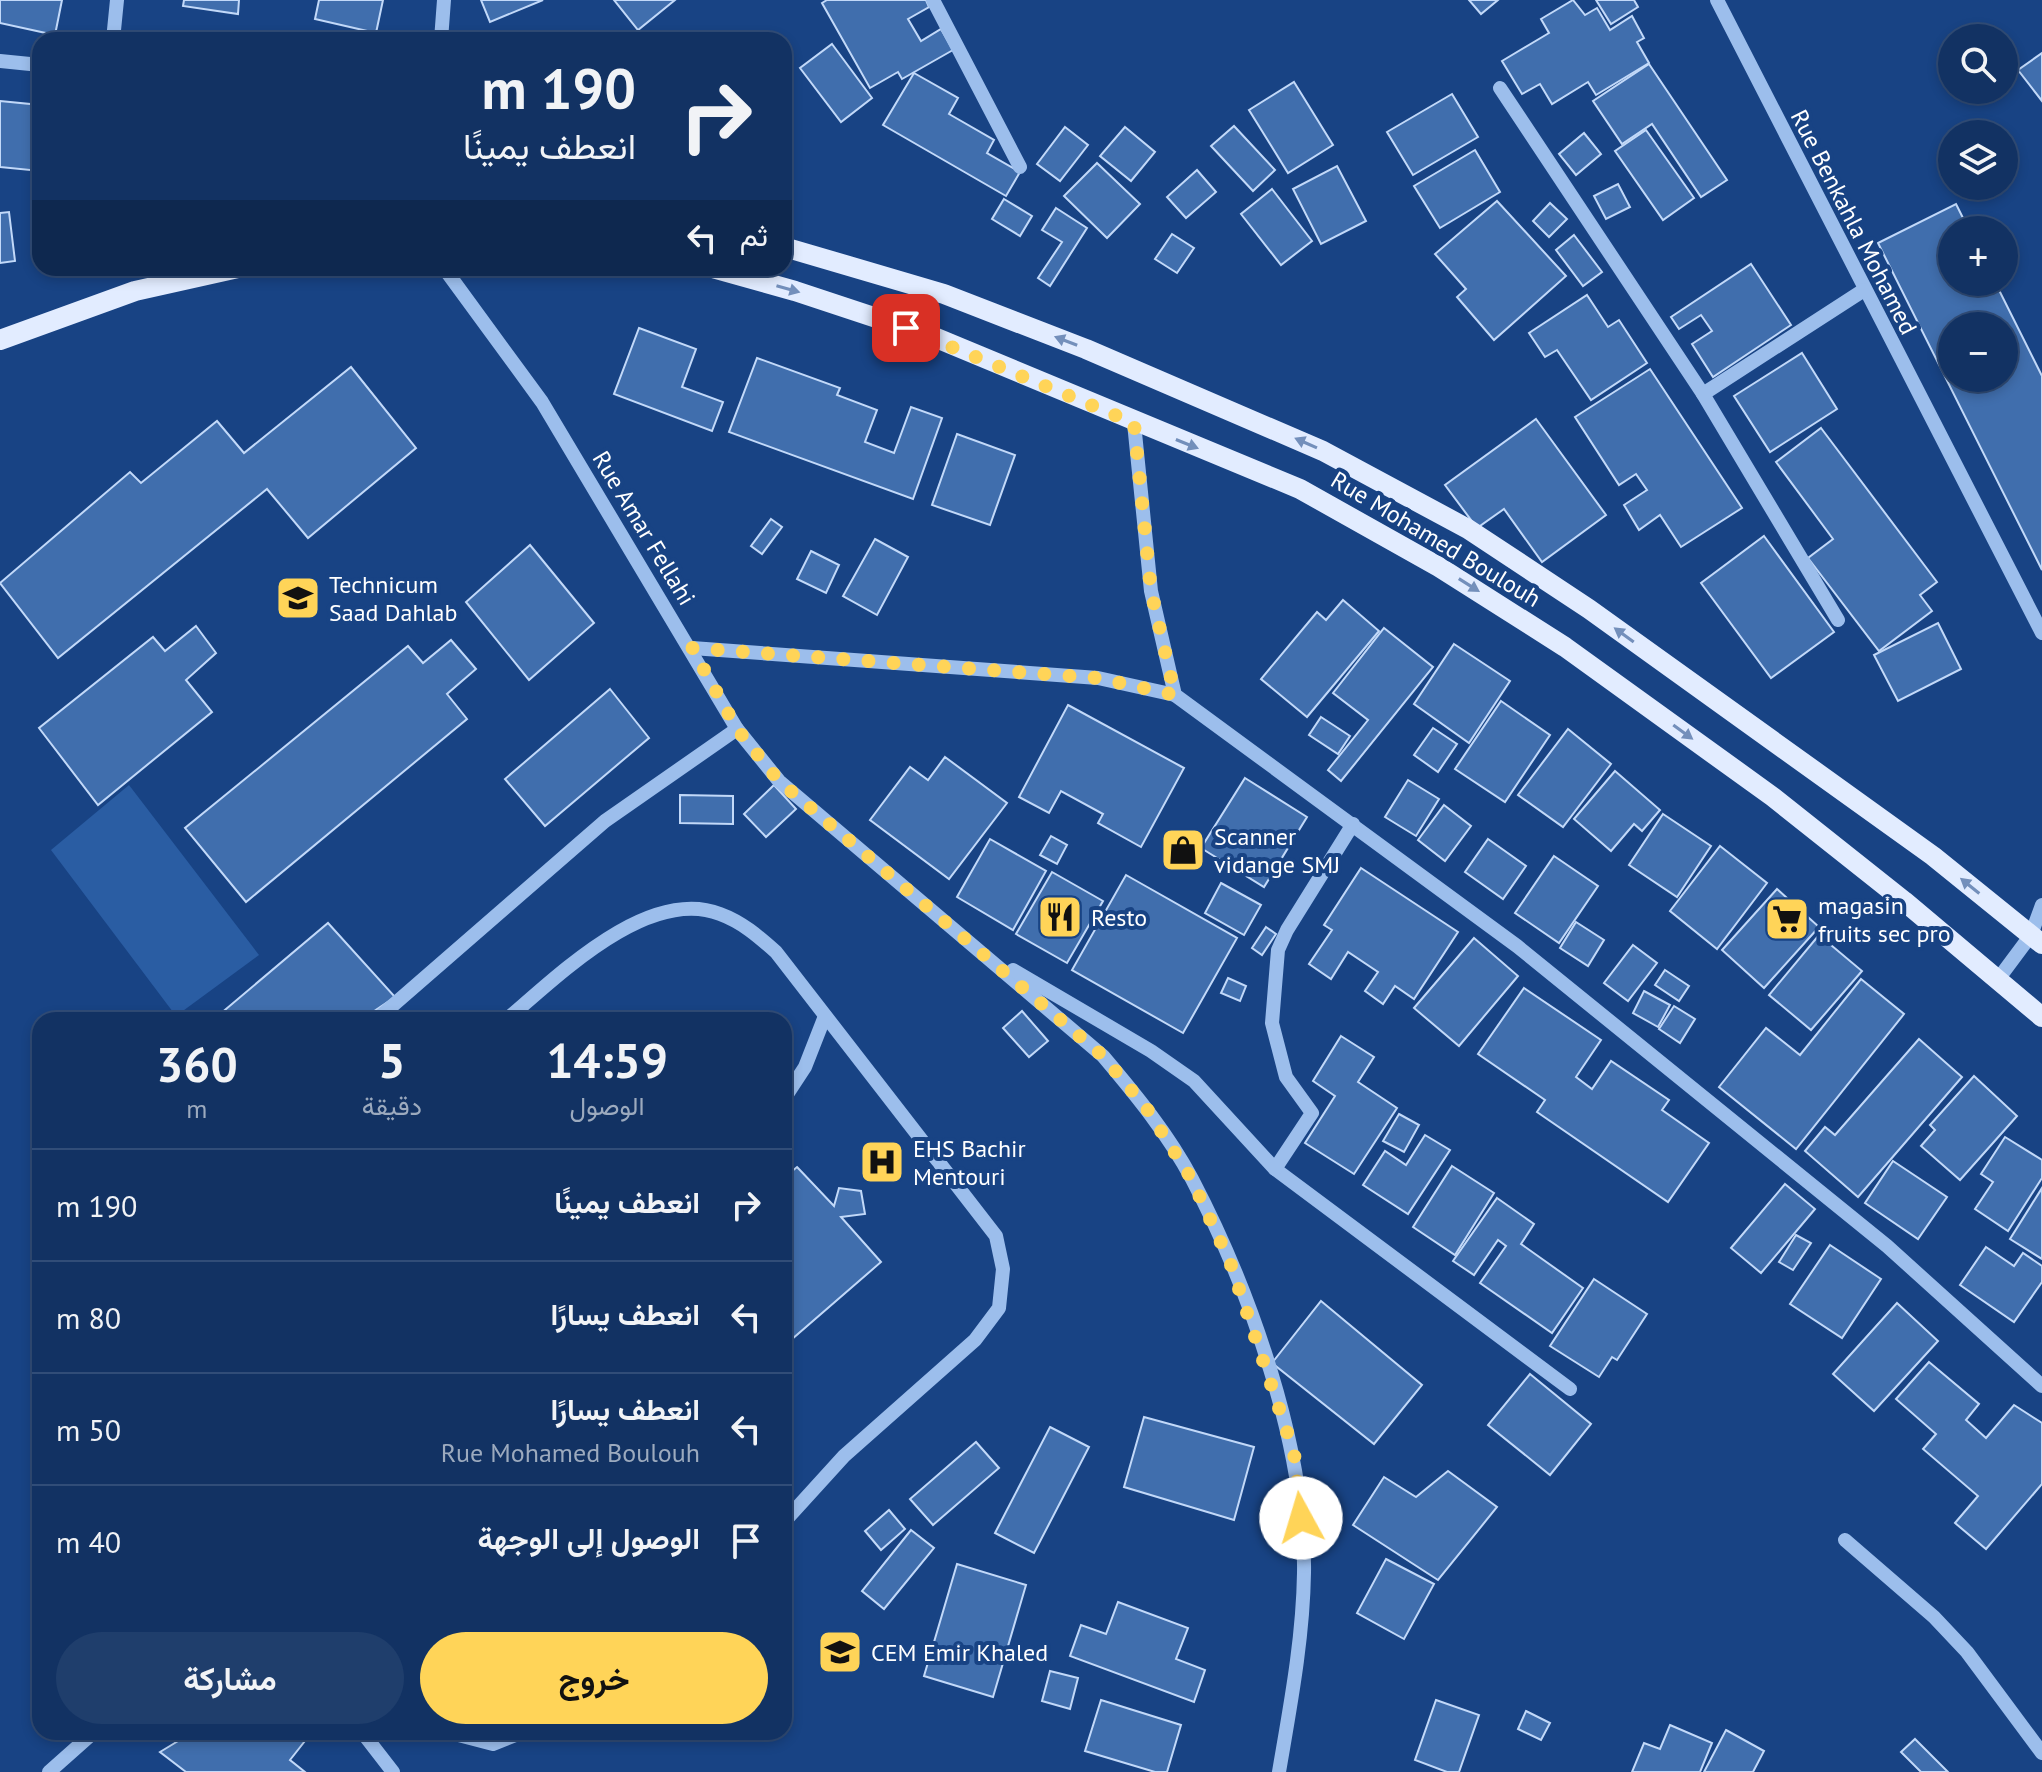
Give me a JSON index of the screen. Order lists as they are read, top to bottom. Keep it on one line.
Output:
{"streets":{"main road":["Rue Mohamed Boulouh"],"street":["Rue Benkahla Mohamed","Rue Amar Fellahi"]},"places":{"school or university":["Technicum Saad Dahlab","CEM Emir Khaled"],"shop":["Scanner vidange SMJ"],"restaurant":["Resto"],"supermarket":["magasin fruits sec pro"],"hospital":["EHS Bachir Mentouri"]},"page":{"map_buttons":["+","−"],"turn":["190 m","انعطف يمينًا"],"then":"ثم","eta":["14:59","الوصول","5","دقيقة","360","m"],"list":[{"name":"انعطف يمينًا","value":"190 m"},{"name":"انعطف يسارًا","value":"80 m"},{"name":"انعطف يسارًا","note":"Rue Mohamed Boulouh","value":"50 m"},{"name":"الوصول إلى الوجهة","value":"40 m"}],"buttons":["خروج","مشاركة"]}}
